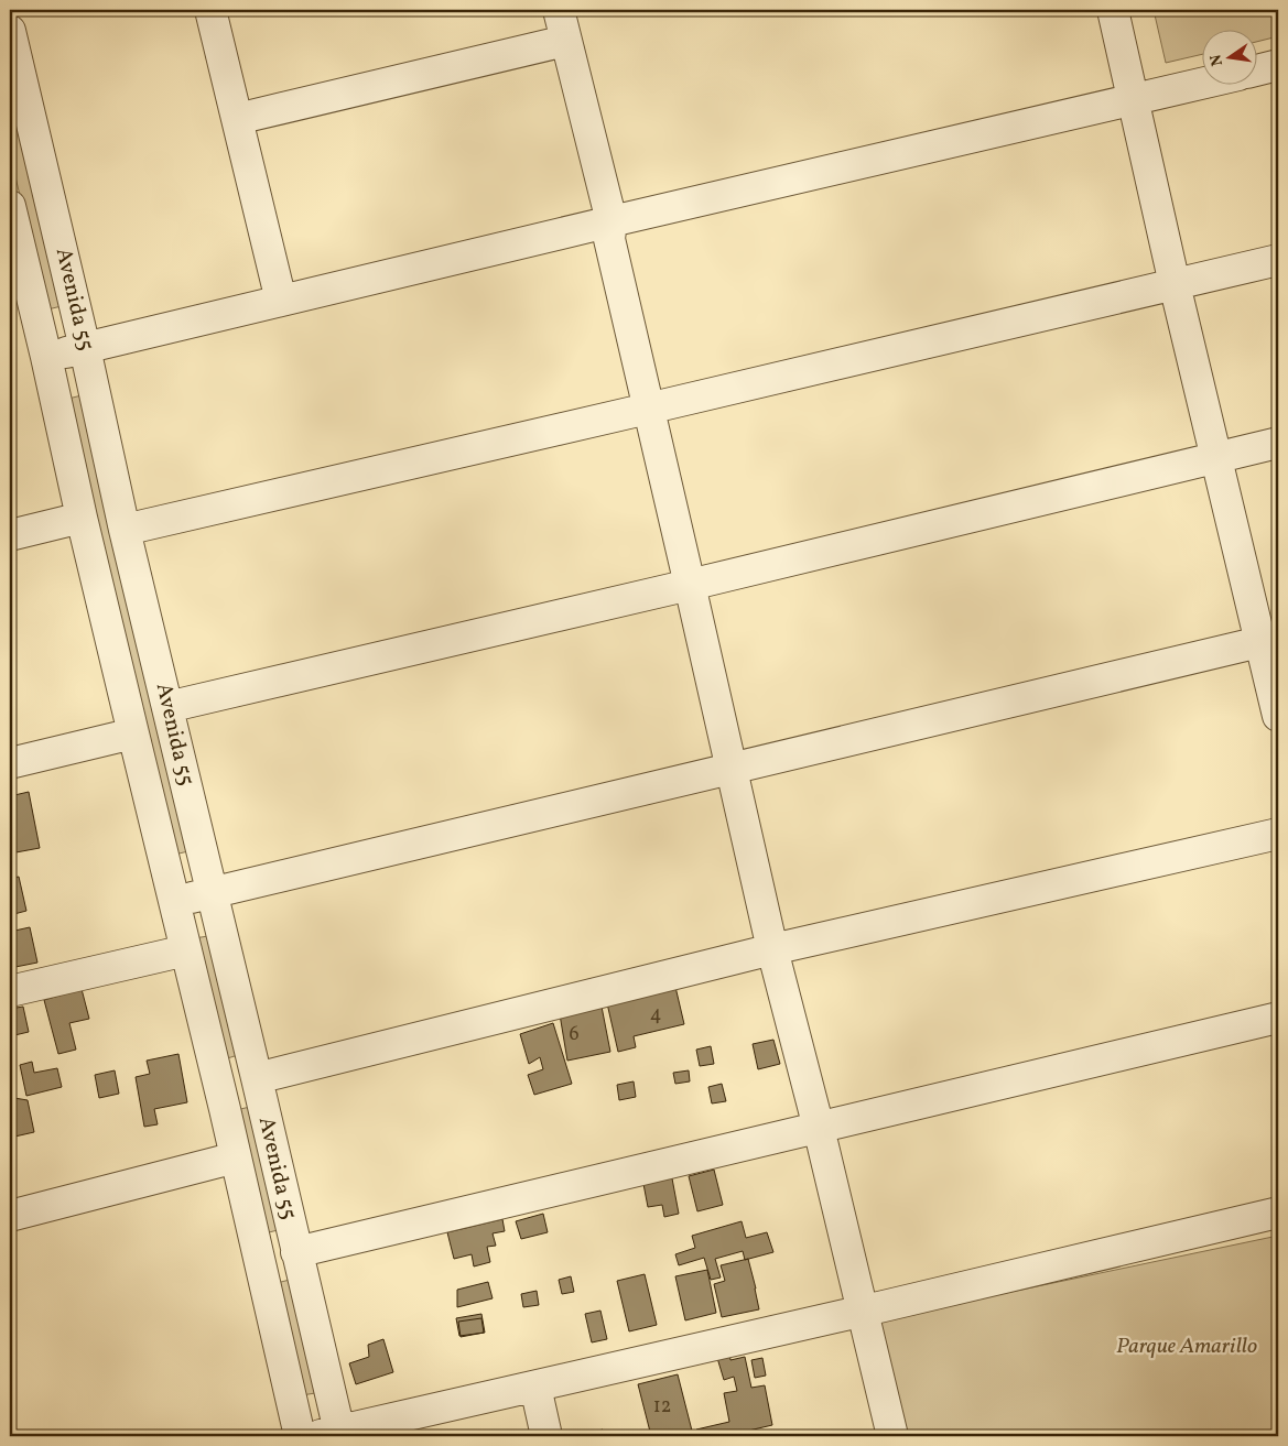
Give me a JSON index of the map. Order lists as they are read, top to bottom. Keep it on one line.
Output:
{"streets":{"street":["Avenida 55"]},"parks":["Parque Amarillo"],"house_numbers":["4","6","12"],"north":"left"}
